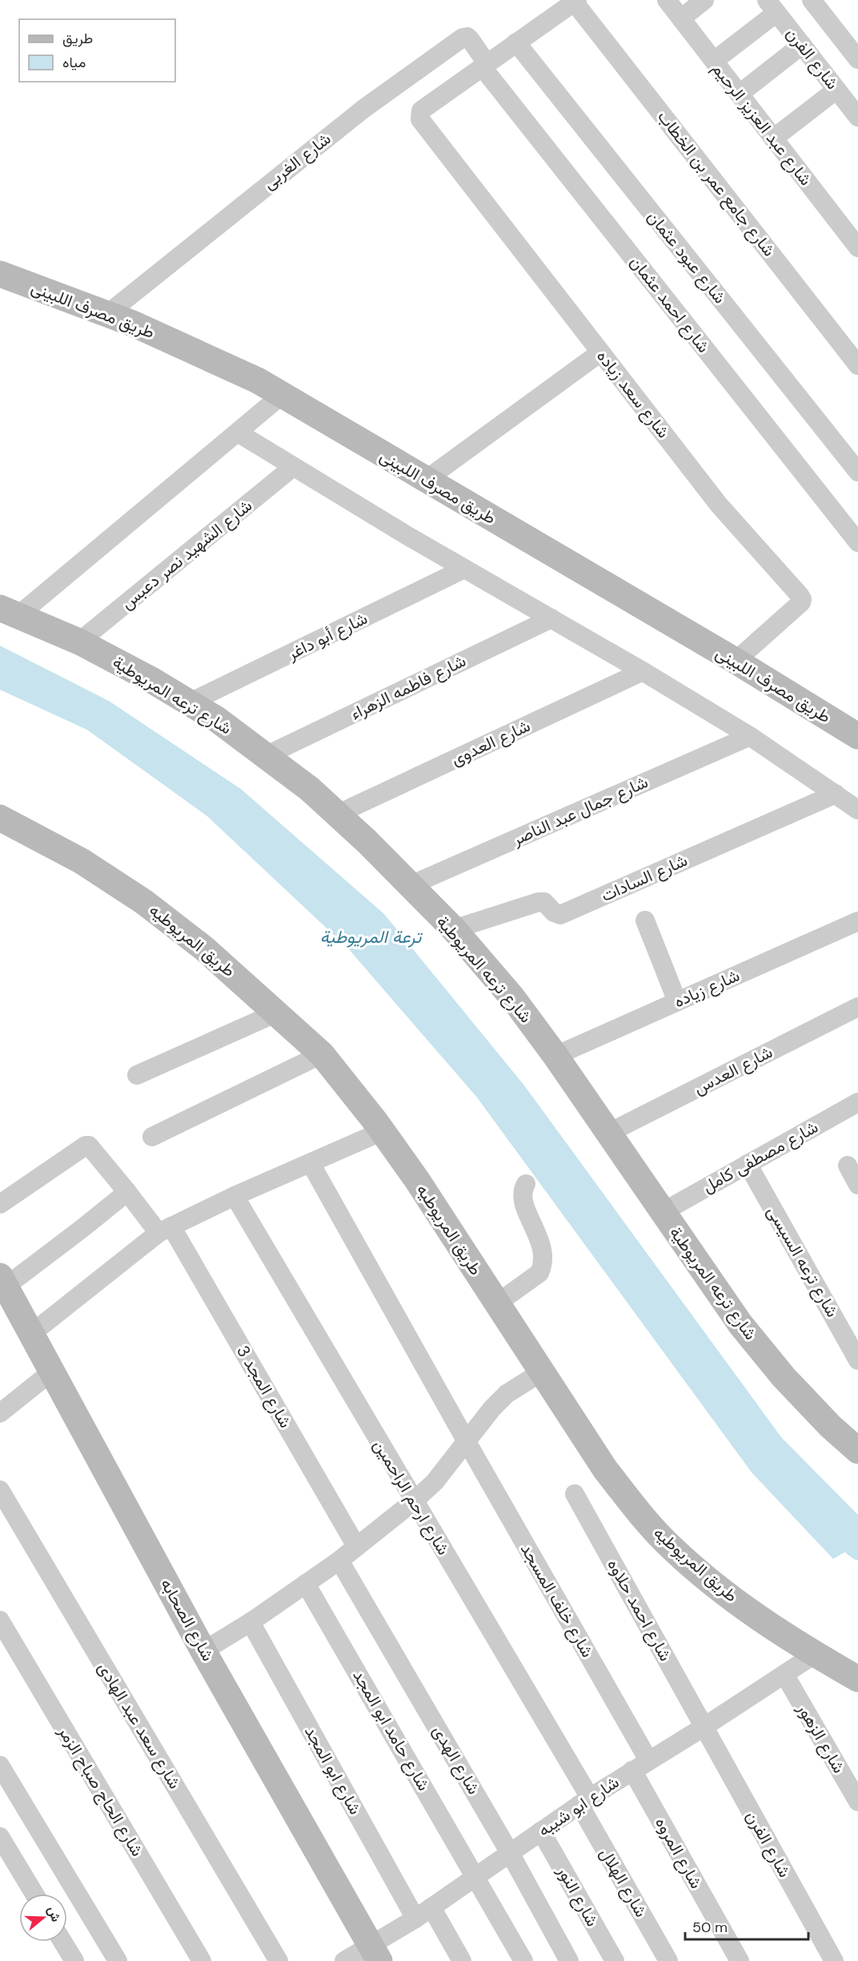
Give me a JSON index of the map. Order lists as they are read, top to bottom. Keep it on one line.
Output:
{"streets":{"street":["شارع الفرن","شارع عبد العزيز الرحيم","شارع الغربى","شارع جامع عمر بن الخطاب","شارع عبود عثمان","شارع احمد عثمان","طريق مصرف اللبينى","شارع سعد زياده","شارع الشهيد نصر دعبس","شارع أبو داغر","شارع فاطمه الزهراء","شارع ترعه المريوطية","شارع العدوى","شارع جمال عبد الناصر","شارع السادات","طريق المريوطيه","شارع زياده","شارع العدس","شارع مصطفى كامل","شارع ترعه السيسى","شارع المجد 3","شارع ارحم الراحمين","شارع خلف المسجد","شارع احمد حلاوه","شارع الصحابه","شارع سعد عبد الهادى","شارع حامد ابو المجد","شارع الزهور","شارع الهدى","شارع ابو المجد","شارع الحاج صباح الزمر","شارع ابو شيبه","شارع المروه","شارع الهلال","شارع النور"]},"crossings":[["شارع الفرن","شارع احمد حلاوه"],["شارع الفرن","شارع ابو شيبه"],["شارع الغربى","شارع احمد عثمان"],["شارع الغربى","طريق مصرف اللبينى"],["شارع الغربى","شارع سعد زياده"],["شارع احمد عثمان","شارع سعد زياده"],["طريق مصرف اللبينى","شارع سعد زياده"],["شارع الشهيد نصر دعبس","شارع ترعه المريوطية"],["شارع أبو داغر","شارع ترعه المريوطية"],["شارع فاطمه الزهراء","شارع ترعه المريوطية"],["شارع ترعه المريوطية","شارع العدوى"],["شارع ترعه المريوطية","شارع جمال عبد الناصر"],["شارع ترعه المريوطية","شارع السادات"],["شارع ترعه المريوطية","شارع زياده"],["شارع ترعه المريوطية","شارع العدس"],["شارع ترعه المريوطية","شارع مصطفى كامل"],["طريق المريوطيه","شارع ابو شيبه"],["شارع مصطفى كامل","شارع ترعه السيسى"],["شارع ارحم الراحمين","شارع ابو شيبه"],["شارع ارحم الراحمين","شارع الهلال"],["شارع خلف المسجد","شارع ابو شيبه"],["شارع خلف المسجد","شارع المروه"],["شارع احمد حلاوه","شارع ابو شيبه"],["شارع الصحابه","شارع ابو شيبه"],["شارع حامد ابو المجد","شارع ابو شيبه"],["شارع الزهور","شارع ابو شيبه"],["شارع الهدى","شارع ابو شيبه"],["شارع ابو المجد","شارع ابو شيبه"],["شارع ابو شيبه","شارع المروه"],["شارع ابو شيبه","شارع الهلال"],["شارع ابو شيبه","شارع النور"]],"water":["ترعة المريوطية"],"legend":["طريق","مياه"],"scale_bar":"50 m","north":"right"}
